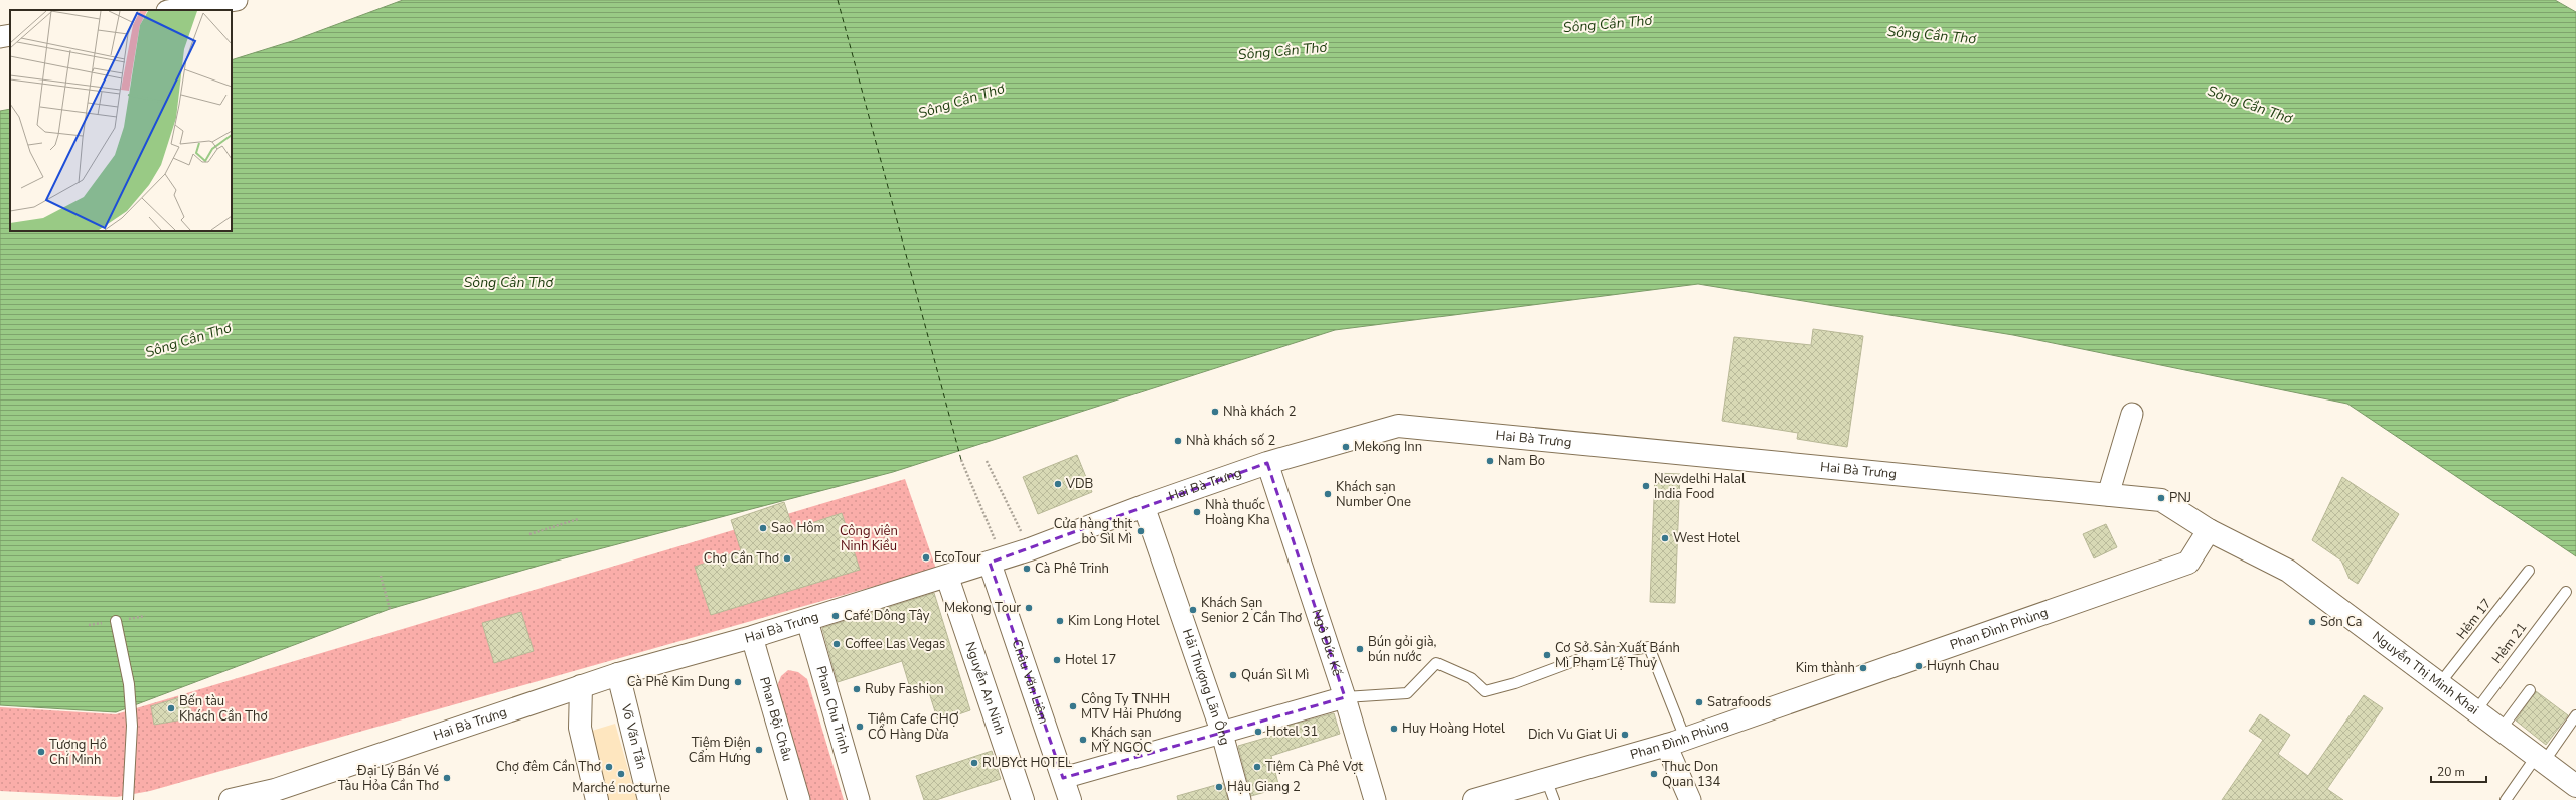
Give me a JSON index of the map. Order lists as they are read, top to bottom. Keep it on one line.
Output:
{"streets":{"street":["Hai Bà Trưng","Phan Đình Phùng","Ngô Đức Kế","Nguyễn Thị Minh Khai","Châu Văn Liêm","Hải Thượng Lãn Ông","Nguyễn An Ninh","Phan Chu Trinh","Phan Bội Châu","Võ Văn Tần"],"lane":["Hẻm 17","Hẻm 21"]},"crossings":[["Hai Bà Trưng","Phan Đình Phùng"],["Hai Bà Trưng","Ngô Đức Kế"],["Hai Bà Trưng","Nguyễn Thị Minh Khai"],["Hai Bà Trưng","Châu Văn Liêm"],["Hai Bà Trưng","Hải Thượng Lãn Ông"],["Hai Bà Trưng","Nguyễn An Ninh"],["Hai Bà Trưng","Phan Chu Trinh"],["Hai Bà Trưng","Phan Bội Châu"],["Hai Bà Trưng","Võ Văn Tần"],["Hẻm 17","Nguyễn Thị Minh Khai"],["Phan Đình Phùng","Nguyễn Thị Minh Khai"],["Hẻm 21","Nguyễn Thị Minh Khai"]],"water":["Sông Cần Thơ"],"parks":["Công viên Ninh Kiều"],"places":["Nhà khách 2","Nhà khách số 2","Mekong Inn","Nam Bo","VDB","Newdelhi Halal India Food","Khách sạn Number One","PNJ","Nhà thuốc Hoàng Kha","Sao Hôm","Cửa hàng thịt bò Sìl Mì","West Hotel","EcoTour","Chợ Cần Thơ","Cà Phê Trinh","Mekong Tour","Khách Sạn Senior 2 Cần Thơ","Café Dông Tây","Kim Long Hotel","Sơn Ca","Coffee Las Vegas","Bún gỏi già, bún nước","Cơ Sở Sản Xuất Bánh Mì Phạm Lệ Thuỷ","Hotel 17","Huynh Chau","Kim thành","Quán Sìl Mì","Cà Phê Kim Dung","Ruby Fashion","Satrafoods","Công Ty TNHH MTV Hải Phương","Bến tàu Khách Cần Thơ","Tiệm Cafe CHỢ CỔ Hàng Dừa","Huy Hoàng Hotel","Hotel 31","Dich Vu Giat Ui","Khách sạn MỸ NGỌC","Tiệm Điện Cẩm Hưng","Tượng Hồ Chí Minh","RUBYct HOTEL","Chợ đêm Cần Thơ","Tiệm Cà Phê Vợt","Marché nocturne","Thuc Don Quan 134","Đại Lý Bán Vé Tàu Hỏa Cần Thơ","Hậu Giang 2"],"scale_bar":"20 m"}
